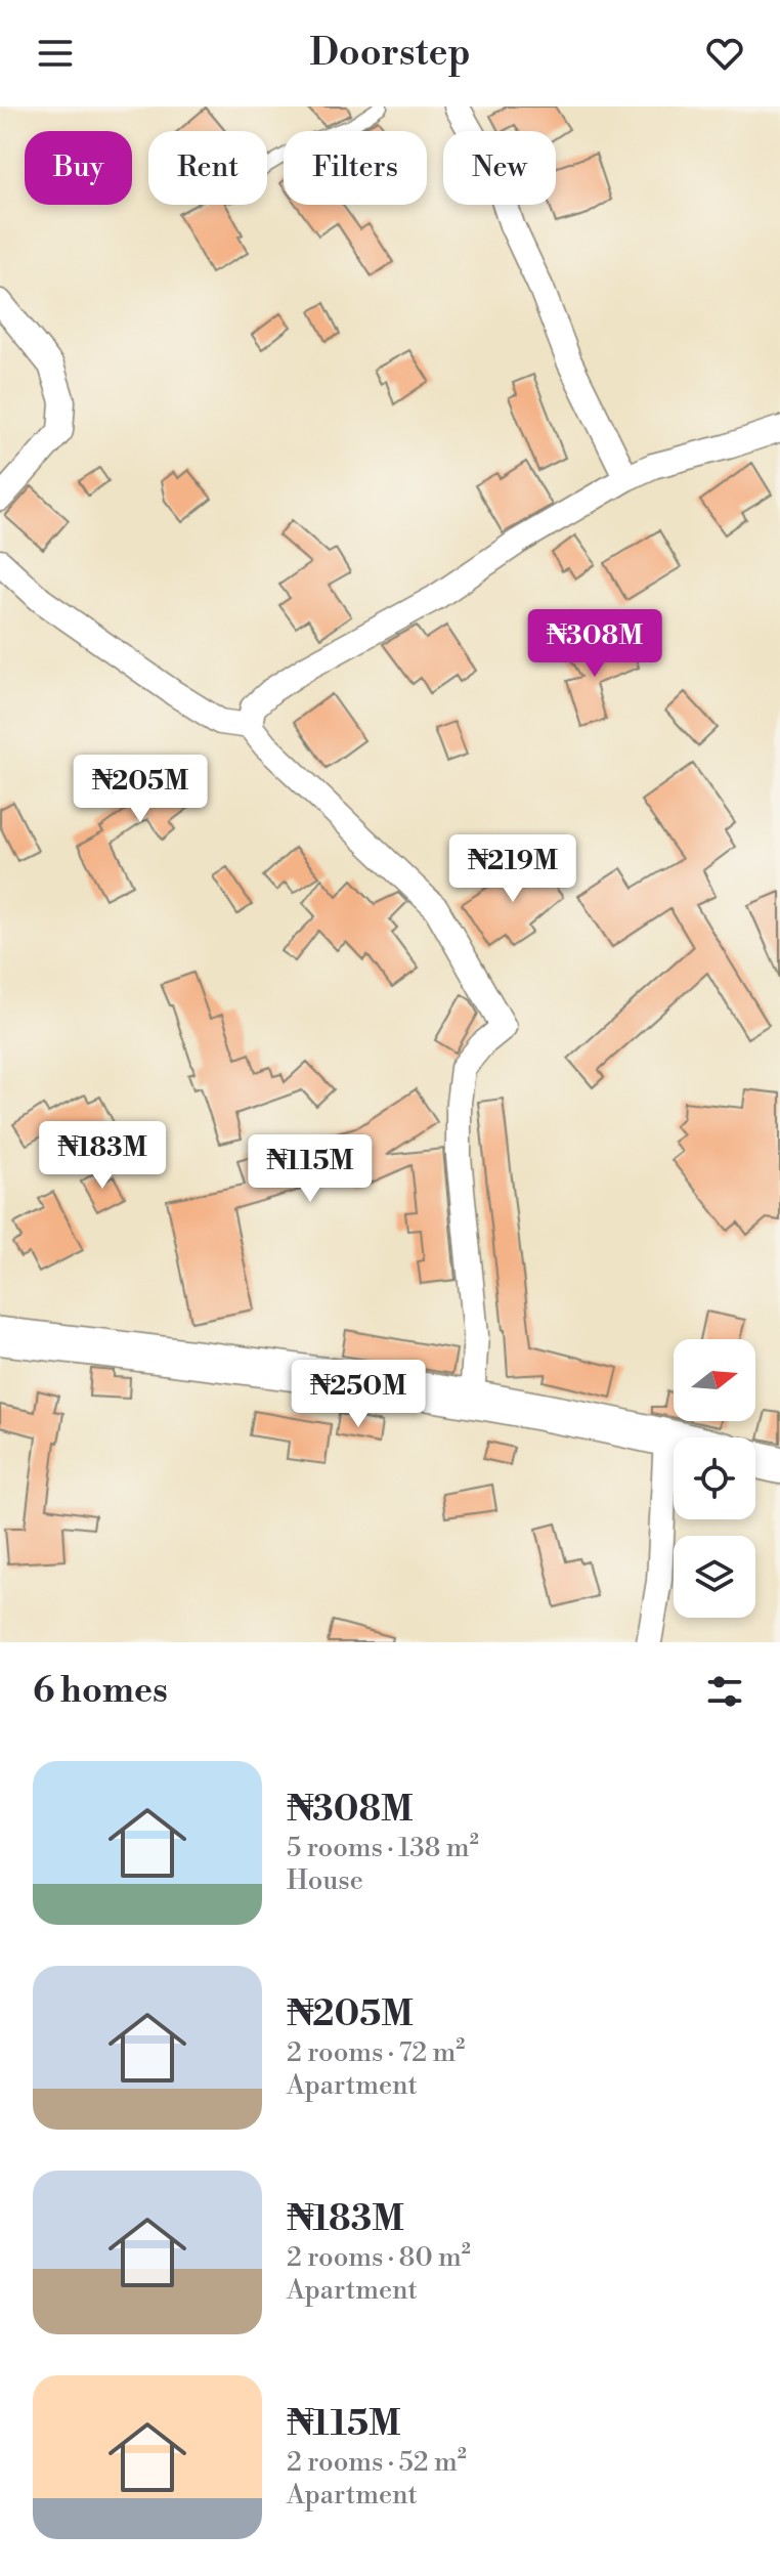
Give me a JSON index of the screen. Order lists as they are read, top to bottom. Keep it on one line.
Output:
{"north":"right","page":{"header":"Doorstep","chip":["Buy","Rent","Filters","New"],"price":["₦308M","₦205M","₦219M","₦183M","₦115M","₦250M"],"heading":"6 homes","list":[{"name":"₦308M","note":"5 rooms · 138 m² · House"},{"name":"₦205M","note":"2 rooms · 72 m² · Apartment"},{"name":"₦183M","note":"2 rooms · 80 m² · Apartment"},{"name":"₦115M","note":"2 rooms · 52 m² · Apartment"}]}}
